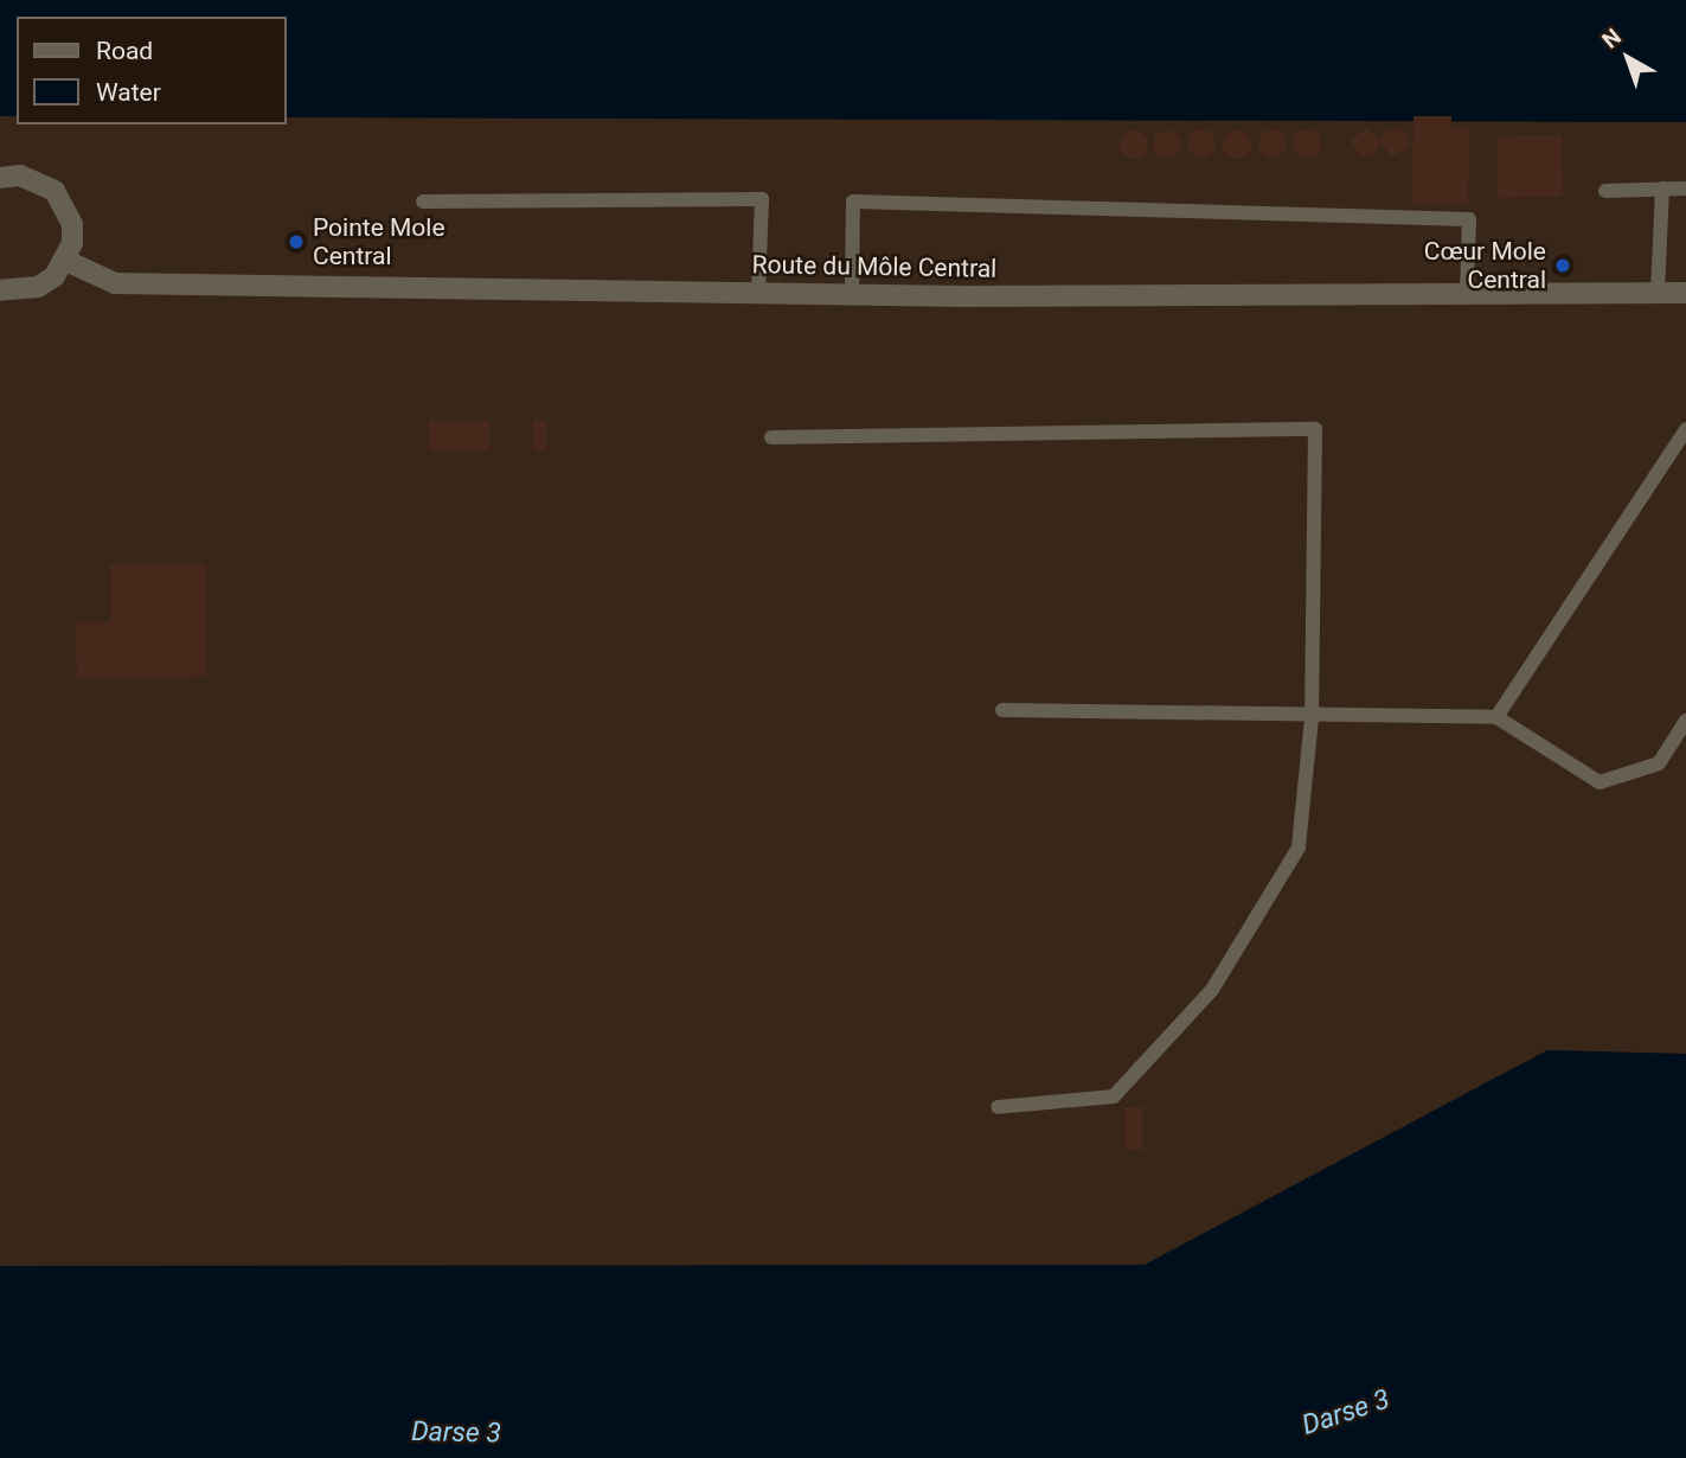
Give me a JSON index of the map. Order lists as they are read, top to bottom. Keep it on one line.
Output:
{"streets":{"street":["Route du Môle Central"]},"water":["Darse 3"],"places":["Pointe Mole Central","Cœur Mole Central"],"legend":["Road","Water"],"north":"top left"}
